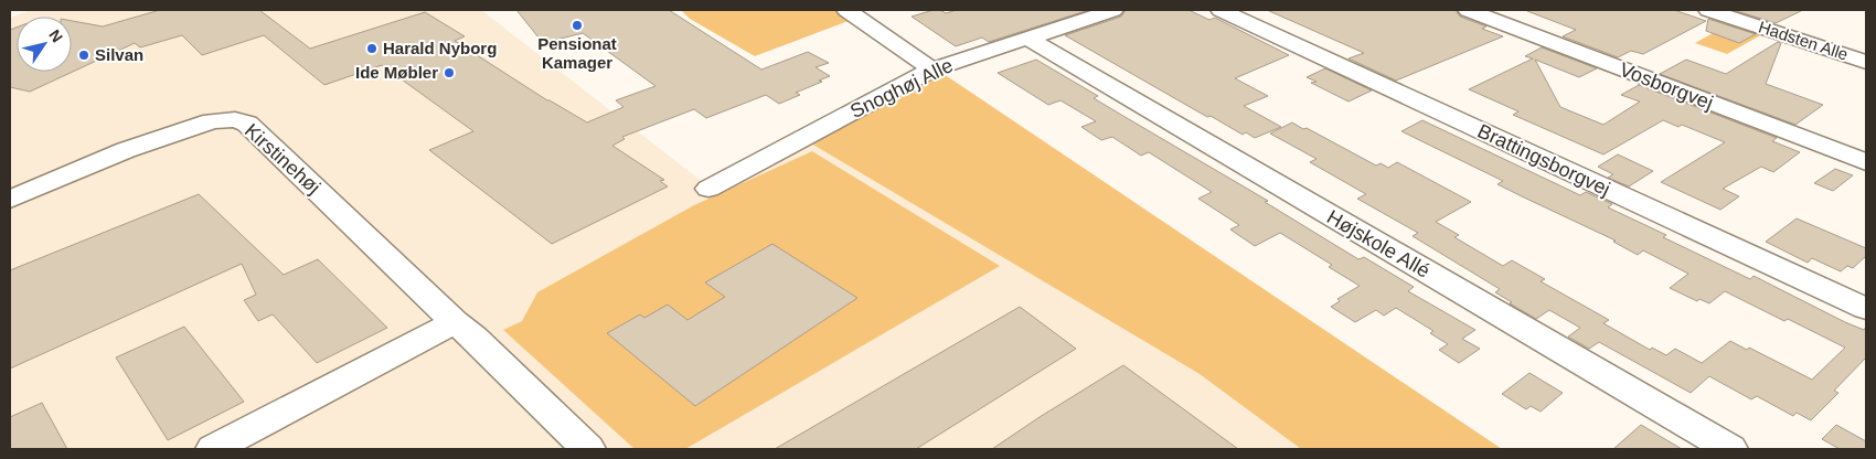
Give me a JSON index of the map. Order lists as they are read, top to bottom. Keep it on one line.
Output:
{"streets":{"street":["Hadsten Alle","Vosborgvej","Snoghøj Alle","Kirstinehøj","Brattingsborgvej","Højskole Allé"]},"crossings":[["Snoghøj Alle","Højskole Allé"]],"places":["Pensionat Kamager","Harald Nyborg","Silvan","Ide Møbler"],"north":"top right"}
